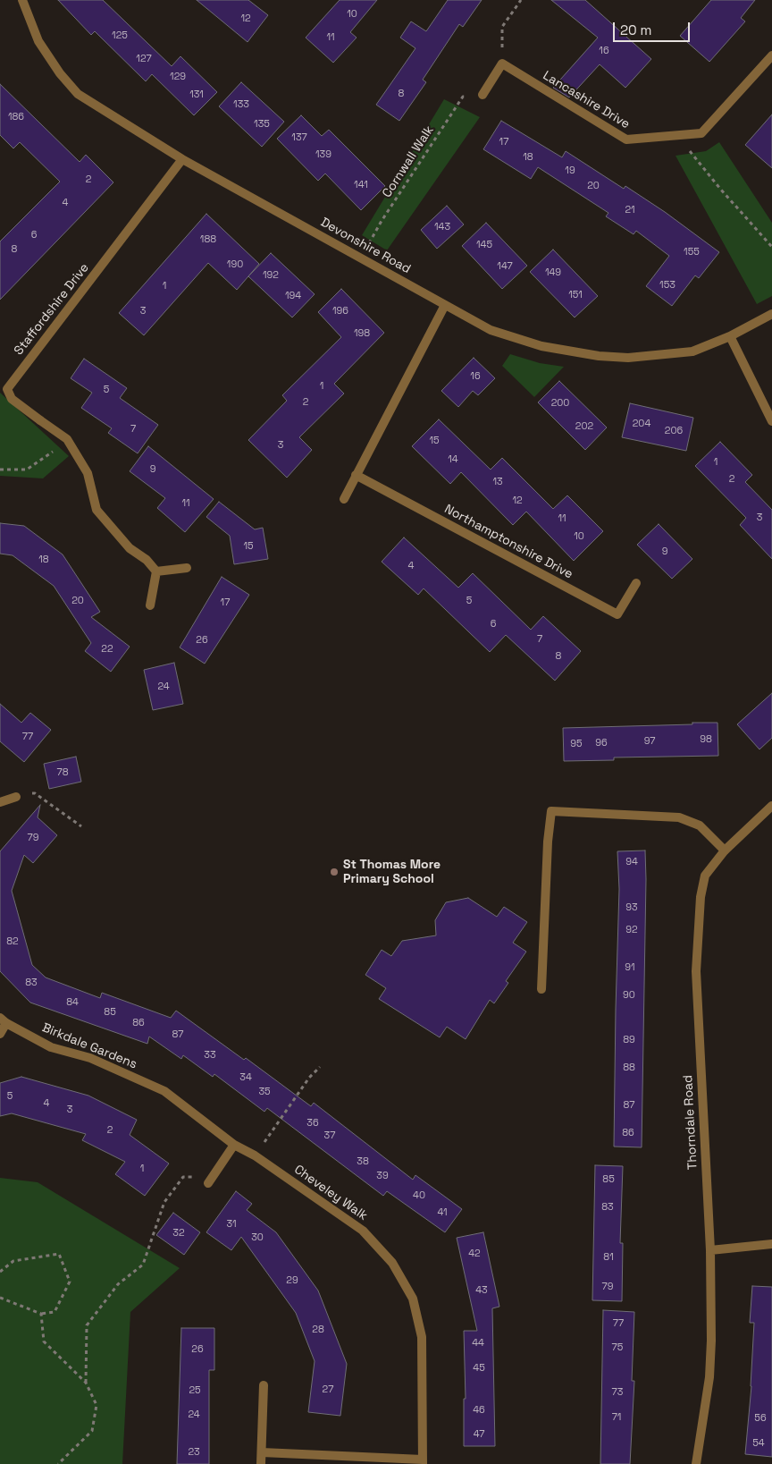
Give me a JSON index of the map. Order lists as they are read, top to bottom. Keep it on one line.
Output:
{"streets":{"street":["Lancashire Drive","Devonshire Road","Staffordshire Drive","Northamptonshire Drive","Birkdale Gardens","Thorndale Road","Cheveley Walk"],"path":["Cornwall Walk"]},"crossings":[["Cornwall Walk","Devonshire Road"],["Devonshire Road","Staffordshire Drive"],["Birkdale Gardens","Cheveley Walk"]],"places":["St Thomas More Primary School"],"house_numbers":["10","12","125","11","16","127","129","8","131","133","186","135","137","17","139","18","19","2","141","20","4","21","143","6","188","145","8","155","190","147","149","192","153","1","151","194","3","196","198","16","1","5","2","200","204","202","7","206","15","3","14","1","9","2","13","12","11","3","11","10","15","9","18","4","20","5","17","6","7","26","22","8","24","77","98","97","96","95","78","79","94","93","92","82","91","83","90","84","85","86","87","89","33","88","34","35","5","4","87","3","36","2","86","37","38","1","39","85","40","83","41","31","32","30","42","81","29","79","43","77","28","44","75","26","45","27","25","73","46","24","71","56","47","54","23"],"scale_bar":"20 m"}
